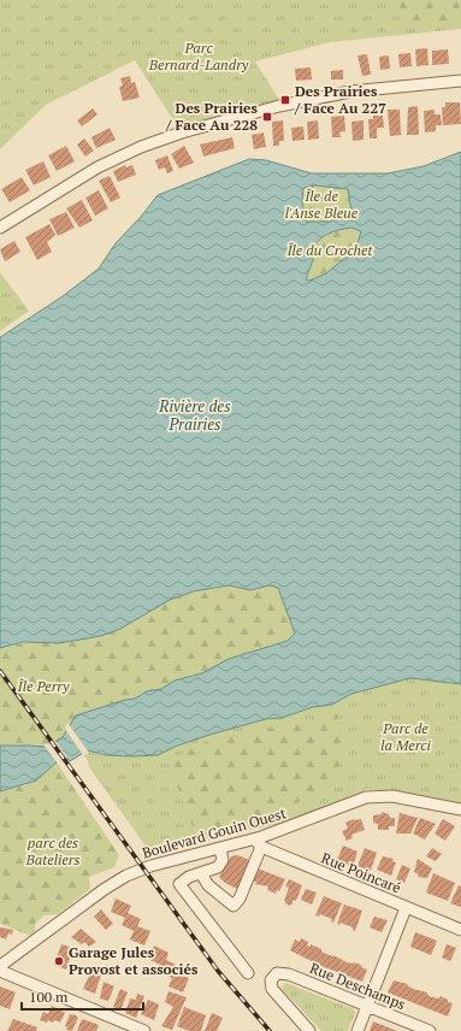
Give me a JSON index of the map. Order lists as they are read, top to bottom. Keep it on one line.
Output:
{"streets":{"street":["Boulevard Gouin Ouest","Rue Poincaré","Rue Deschamps"]},"crossings":[["Boulevard Gouin Ouest","Rue Poincaré"]],"water":["Rivière des Prairies"],"parks":["Parc Bernard-Landry","Île de l'Anse Bleue","Île du Crochet","Île Perry","Parc de la Merci","parc des Bateliers"],"places":{"transit":["Des Prairies / Face Au 227","Des Prairies / Face Au 228"],"other":["Garage Jules Provost et associés"]},"scale_bar":"100 m"}
